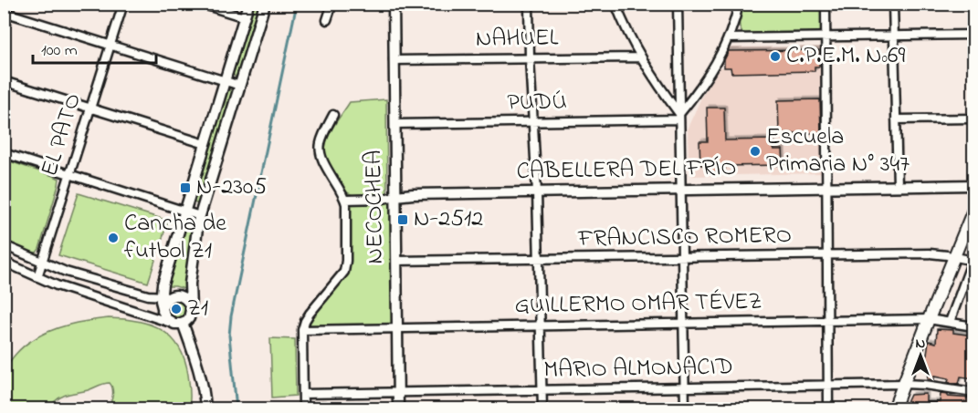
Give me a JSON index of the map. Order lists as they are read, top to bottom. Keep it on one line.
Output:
{"streets":{"street":["NAHUEL","PUDÚ","EL PATO","CABELLERA DEL FRÍO","NECOCHEA","FRANCISCO ROMERO","GUILLERMO OMAR TÉVEZ","MARIO ALMONACID"]},"crossings":[["NAHUEL","NECOCHEA"],["PUDÚ","NECOCHEA"],["CABELLERA DEL FRÍO","NECOCHEA"],["NECOCHEA","FRANCISCO ROMERO"],["NECOCHEA","GUILLERMO OMAR TÉVEZ"],["NECOCHEA","MARIO ALMONACID"]],"places":{"other":["C.P.E.M. Nº69","Escuela Primaria N° 347","Cancha de futbol Z1","Z1"],"transit":["N-2305","N-2512"]},"scale_bar":"100 m","north":"top"}
